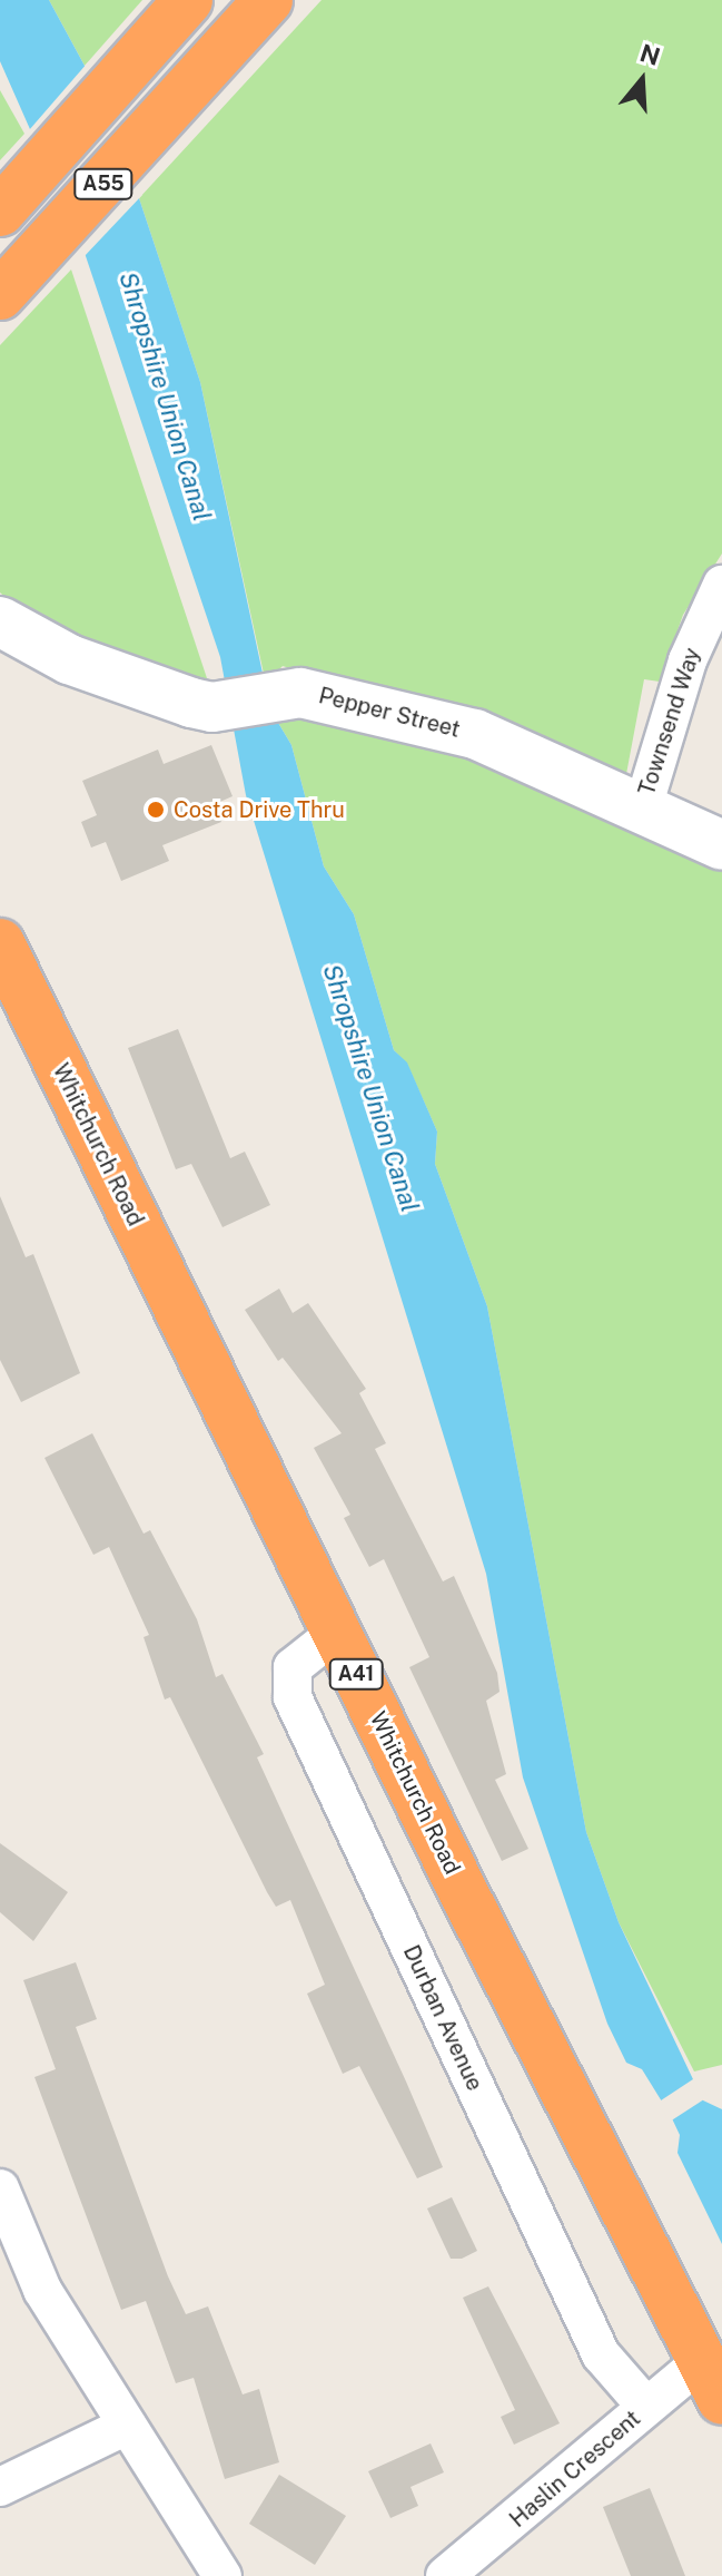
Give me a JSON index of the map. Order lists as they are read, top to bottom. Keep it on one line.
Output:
{"streets":{"highway":["A55","Whitchurch Road","A41"],"street":["Pepper Street","Townsend Way","Durban Avenue","Haslin Crescent"]},"crossings":[["Pepper Street","Townsend Way"],["Whitchurch Road","Durban Avenue"],["Whitchurch Road","Haslin Crescent"],["Durban Avenue","Haslin Crescent"]],"water":["Shropshire Union Canal"],"places":["Costa Drive Thru"],"north":"top"}
